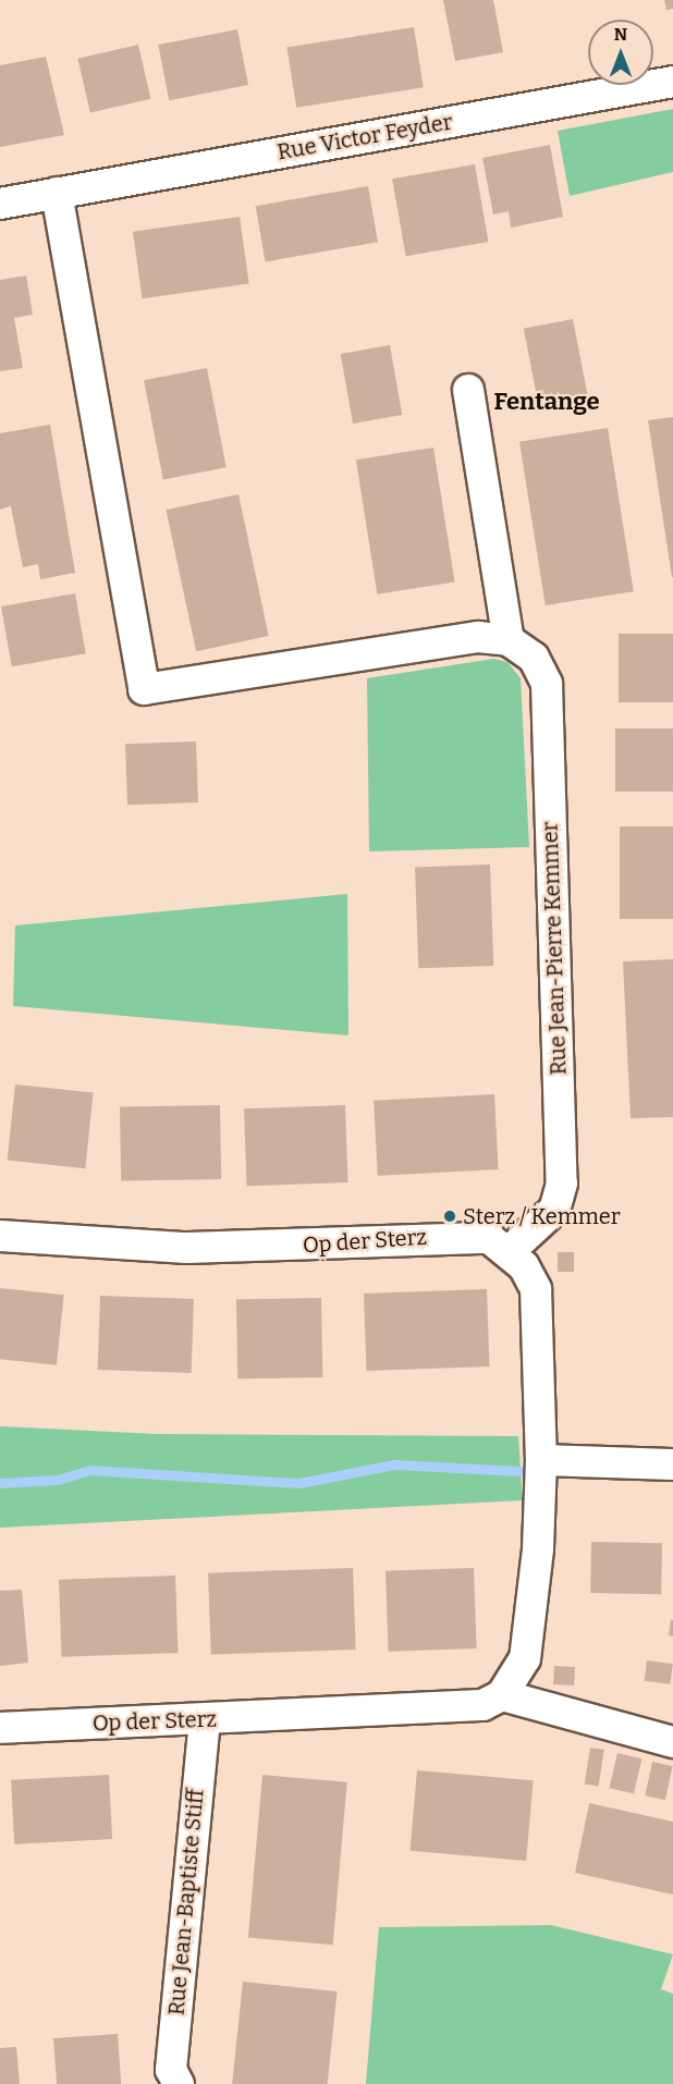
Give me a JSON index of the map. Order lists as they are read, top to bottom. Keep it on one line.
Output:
{"streets":{"street":["Rue Victor Feyder","Rue Jean-Pierre Kemmer","Op der Sterz","Rue Jean-Baptiste Stiff"]},"crossings":[["Rue Jean-Pierre Kemmer","Op der Sterz"],["Op der Sterz","Rue Jean-Baptiste Stiff"]],"districts":["Fentange"],"places":["Sterz / Kemmer"],"north":"top"}
